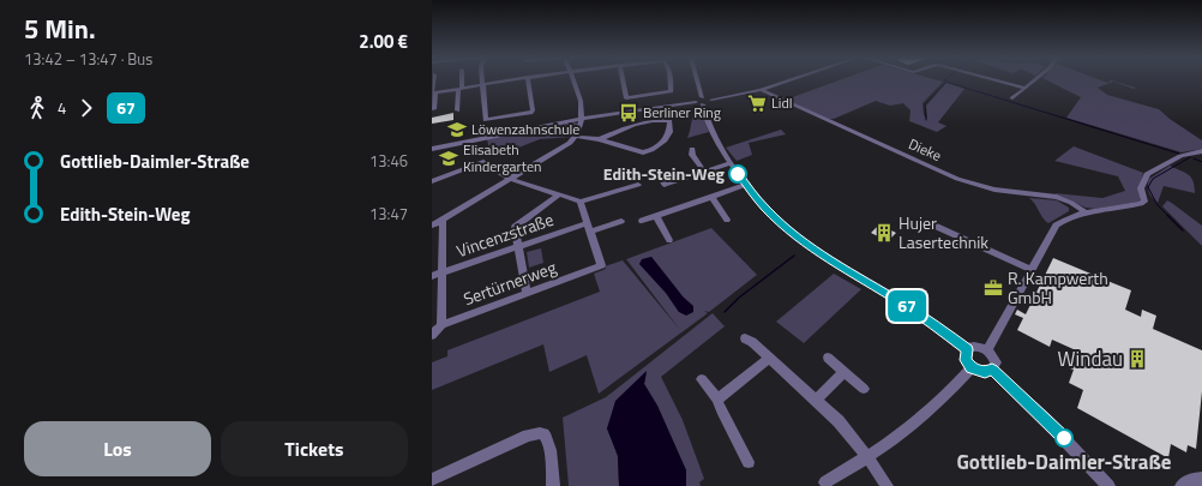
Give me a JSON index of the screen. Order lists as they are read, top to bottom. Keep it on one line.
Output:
{"streets":{"street":["Dieke","Vincenzstraße","Sertürnerweg"]},"crossings":[["Vincenzstraße","Sertürnerweg"]],"places":{"supermarket":["Lidl"],"bus stop":["Berliner Ring"],"school or university":["Löwenzahnschule","Elisabeth Kindergarten"],"other":["Edith-Stein-Weg","Gottlieb-Daimler-Straße"],"building":["Hujer Lasertechnik","Windau"],"office":["R. Kampwerth GmbH"]},"lines":["bus line 67"],"page":{"heading":["5 Min.","13:42 – 13:47 · Bus","2.00 €"],"on_map":"67","legs":["4","67"],"list":[{"name":"Gottlieb-Daimler-Straße","value":"13:46"},{"name":"Edith-Stein-Weg","value":"13:47"}],"buttons":["Los","Tickets"]}}
